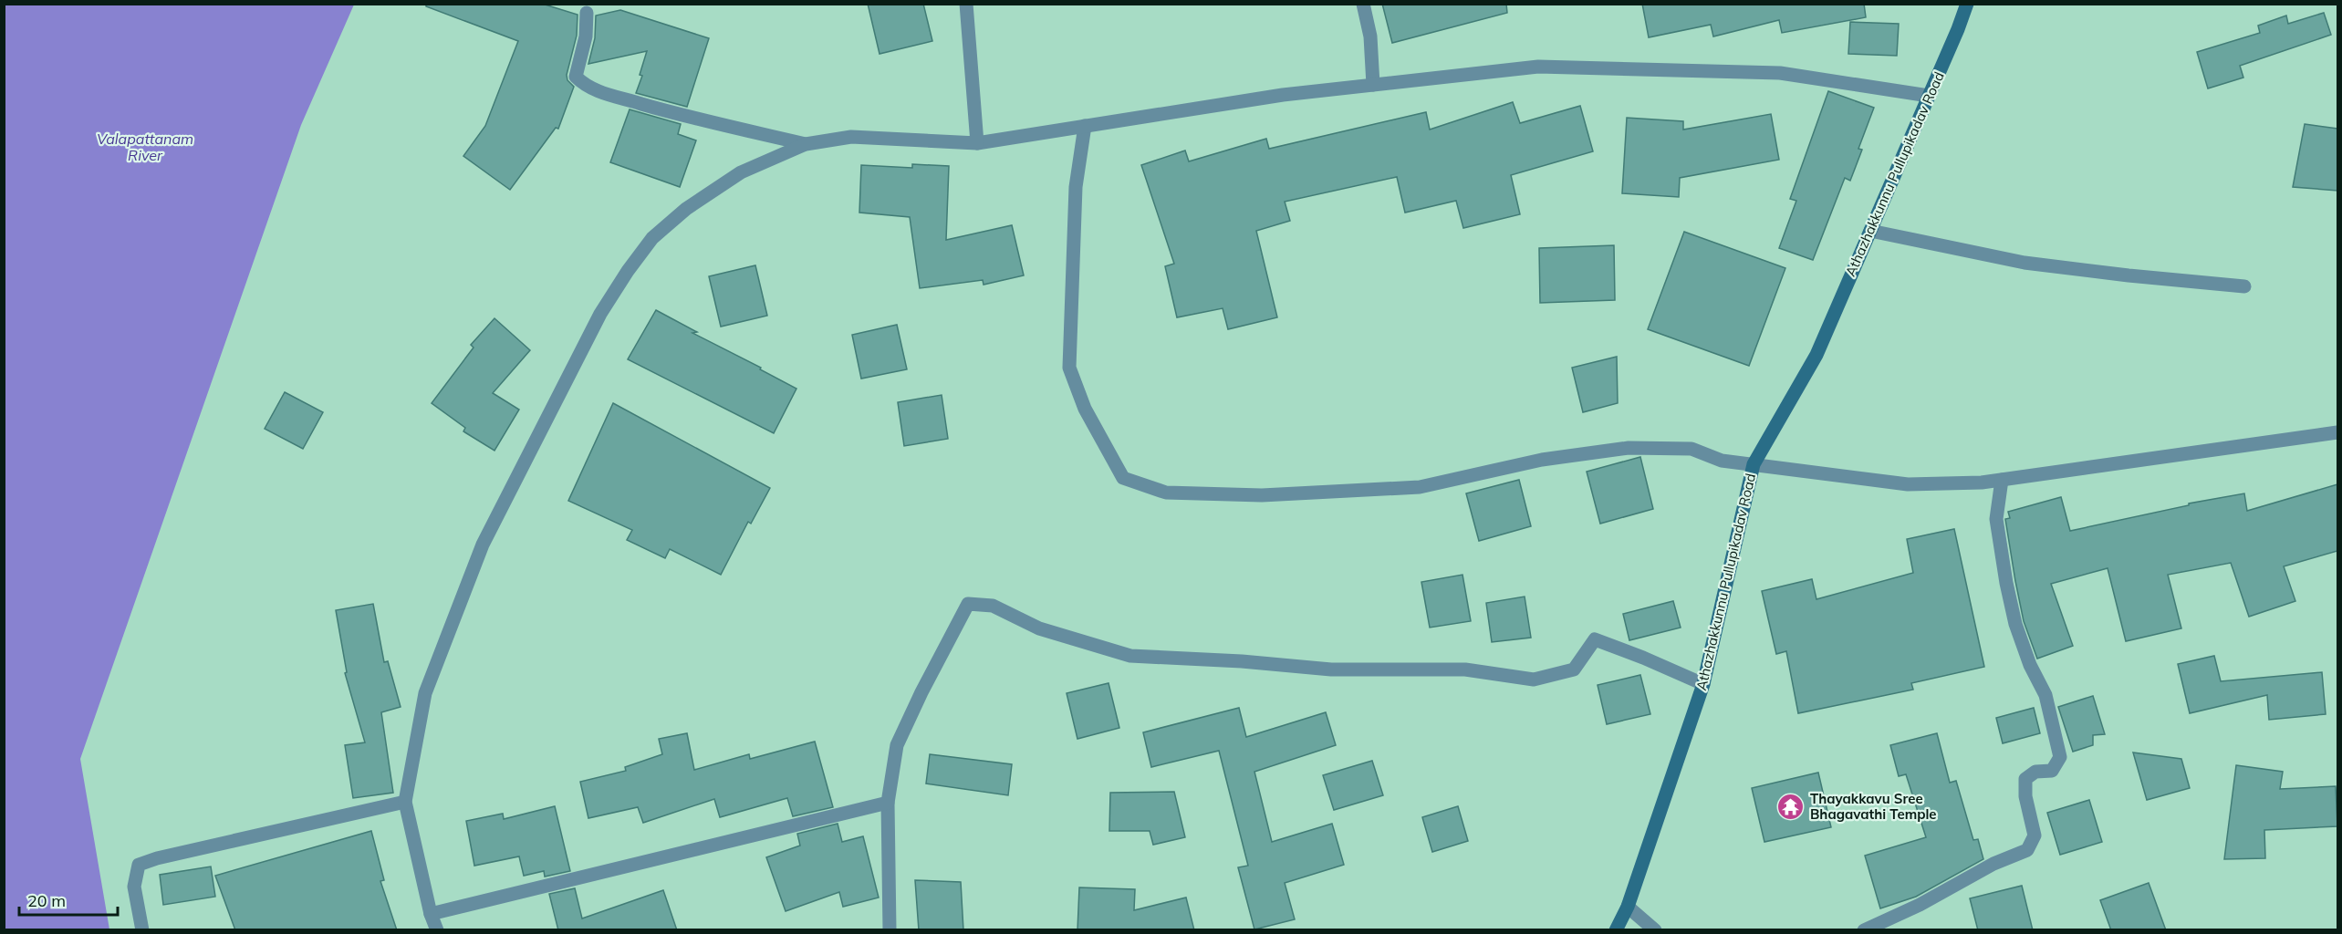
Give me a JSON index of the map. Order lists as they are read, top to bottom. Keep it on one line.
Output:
{"streets":{"main road":["Athazhakkunnu Pullupikadav Road"]},"water":["Valapattanam River"],"places":{"temple":["Thayakkavu Sree Bhagavathi Temple"]},"scale_bar":"20 m"}
